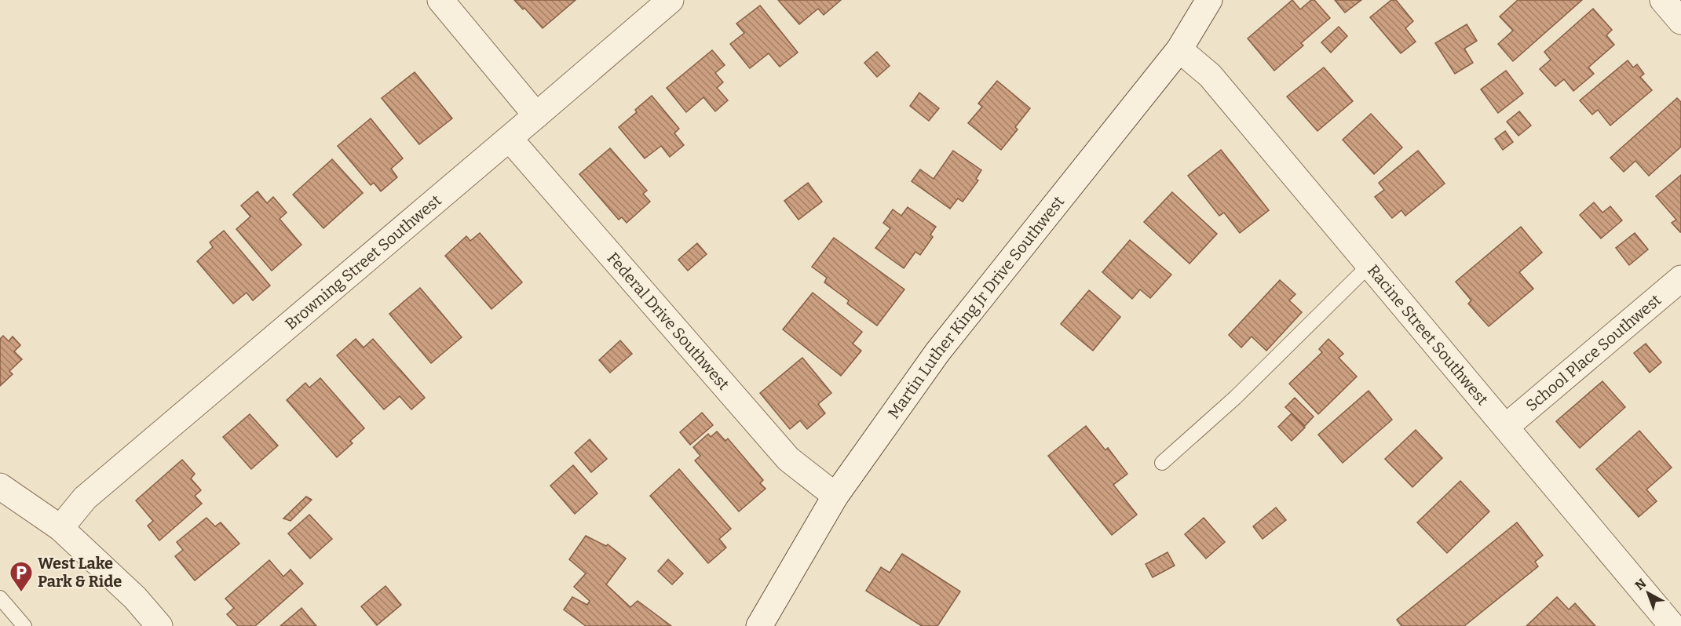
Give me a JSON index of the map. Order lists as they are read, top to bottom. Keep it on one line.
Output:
{"streets":{"street":["Browning Street Southwest","Martin Luther King Jr Drive Southwest","Federal Drive Southwest","Racine Street Southwest","School Place Southwest"]},"crossings":[["Browning Street Southwest","Federal Drive Southwest"],["Martin Luther King Jr Drive Southwest","Federal Drive Southwest"],["Martin Luther King Jr Drive Southwest","Racine Street Southwest"],["Racine Street Southwest","School Place Southwest"]],"places":{"parking":["West Lake Park & Ride"]},"north":"top left"}
